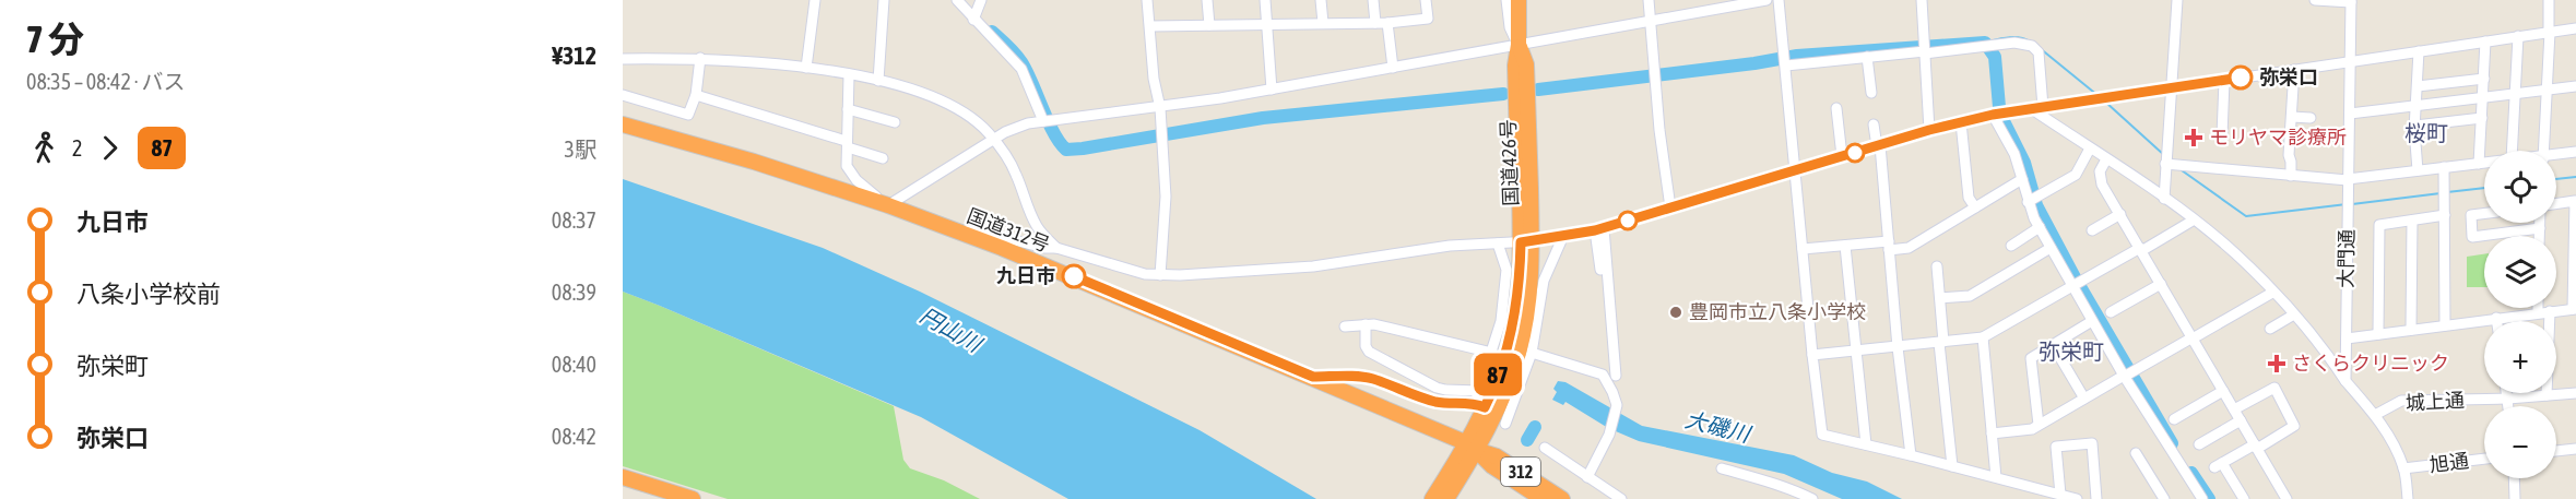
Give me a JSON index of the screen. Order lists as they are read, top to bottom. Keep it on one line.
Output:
{"streets":{"highway":["国道426号","国道312号","312"],"street":["大門通","城上通","旭通"]},"crossings":[["国道426号","国道312号"]],"districts":["桜町","弥栄町"],"water":["円山川","大磯川"],"places":{"other":["弥栄口","九日市","豊岡市立八条小学校"],"health":["モリヤマ診療所","さくらクリニック"]},"lines":["bus line 87"],"page":{"heading":["7 分","08:35 – 08:42 · バス","¥312"],"on_map":"87","legs":["2","87","3駅"],"map_buttons":["+","−"],"list":[{"name":"九日市","value":"08:37"},{"name":"八条小学校前","value":"08:39"},{"name":"弥栄町","value":"08:40"},{"name":"弥栄口","value":"08:42"}]}}
